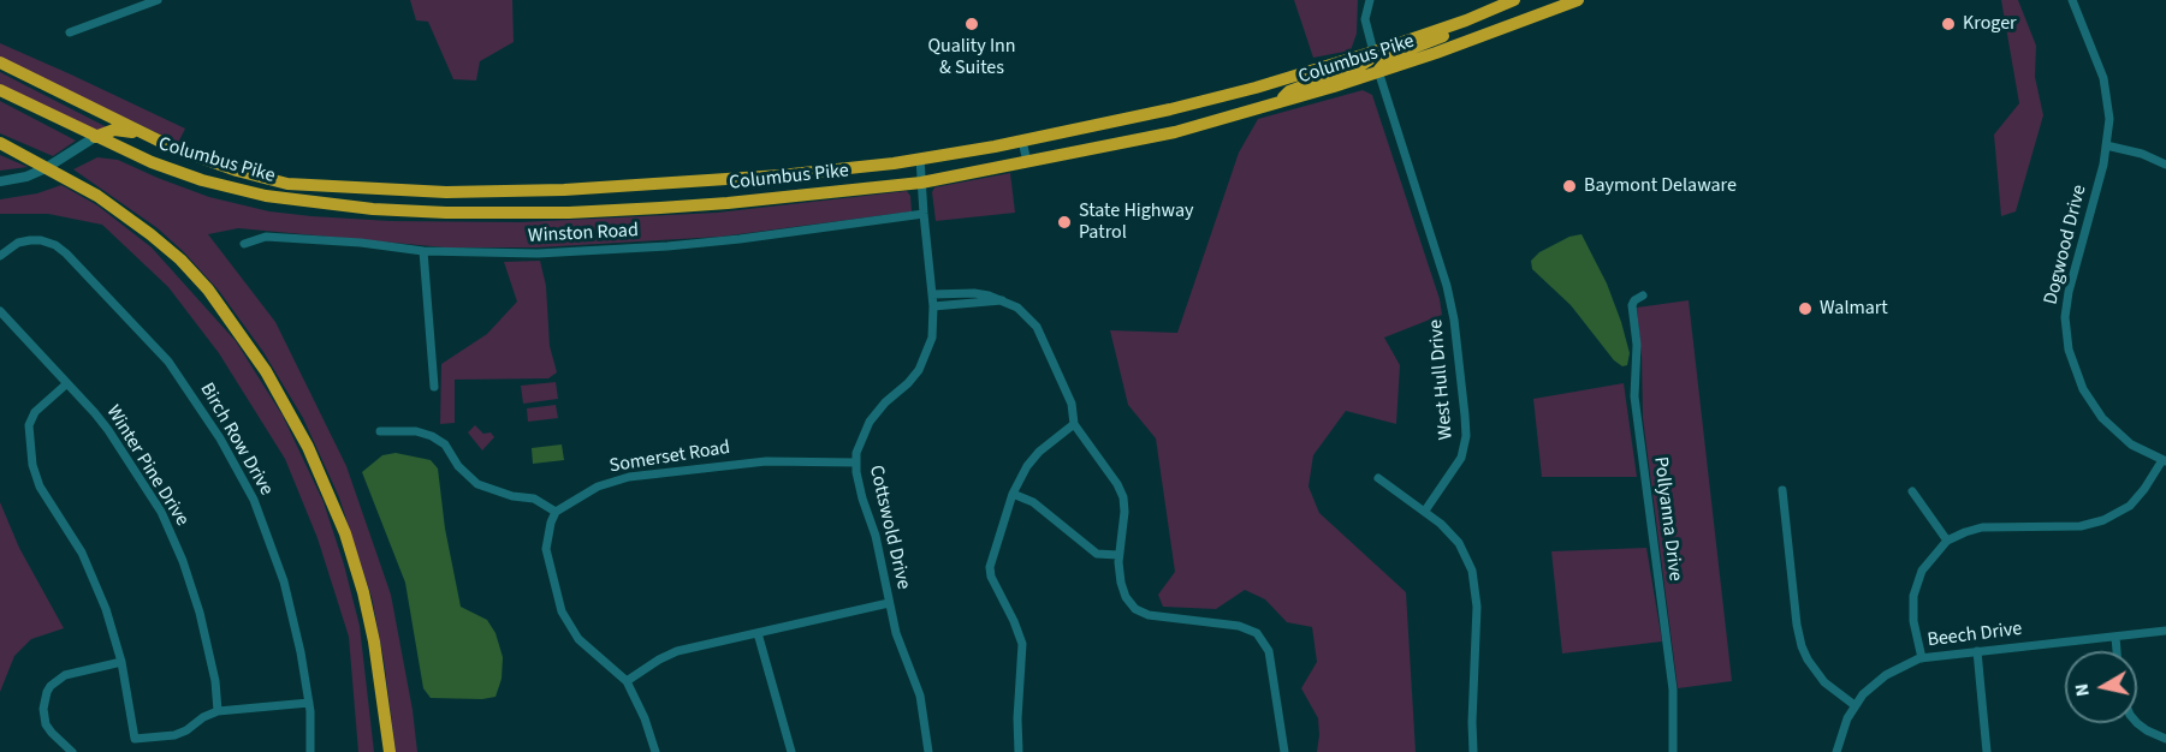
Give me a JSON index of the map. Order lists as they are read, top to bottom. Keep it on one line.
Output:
{"streets":{"highway":["Columbus Pike"],"street":["Winston Road","Dogwood Drive","West Hull Drive","Birch Row Drive","Somerset Road","Winter Pine Drive","Pollyanna Drive","Cottswold Drive","Beech Drive"]},"crossings":[["Columbus Pike","West Hull Drive"],["Columbus Pike","Cottswold Drive"],["Winston Road","Cottswold Drive"],["Somerset Road","Cottswold Drive"]],"places":["Quality Inn & Suites","Kroger","Baymont Delaware","State Highway Patrol","Walmart"],"north":"left"}
